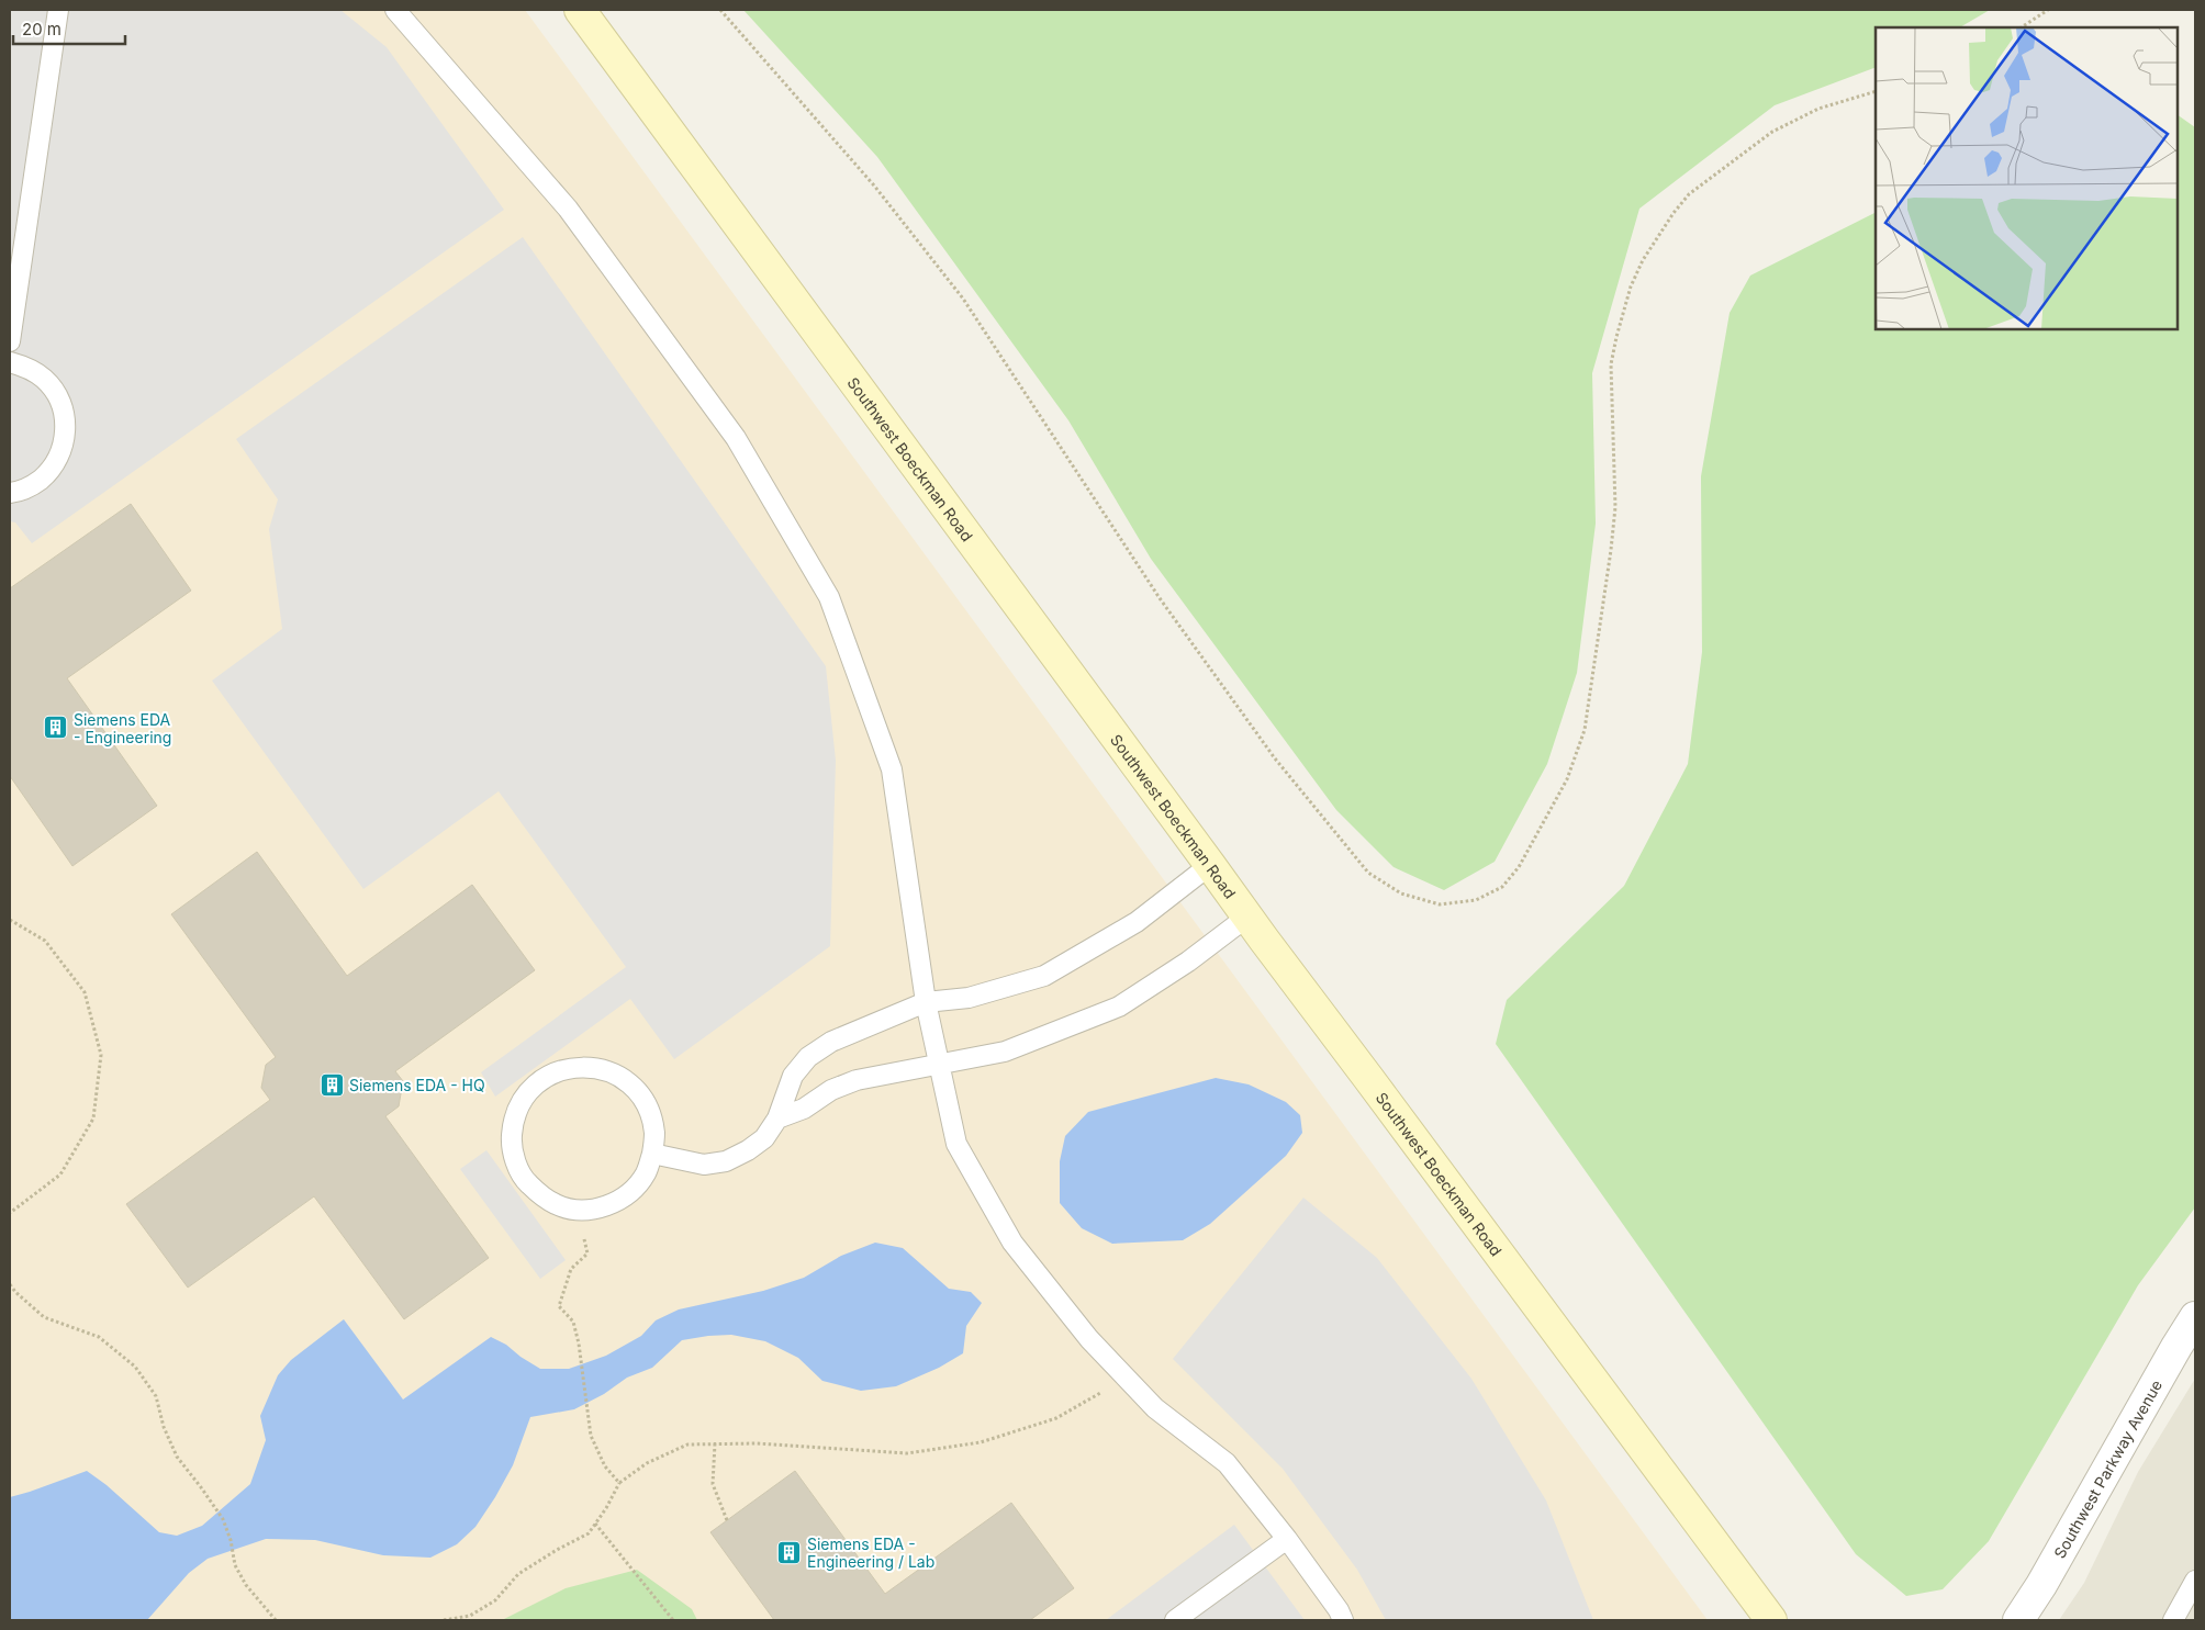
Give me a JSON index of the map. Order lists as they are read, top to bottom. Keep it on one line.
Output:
{"streets":{"main road":["Southwest Boeckman Road"],"street":["Southwest Parkway Avenue"]},"places":{"building":["Siemens EDA - Engineering","Siemens EDA - HQ","Siemens EDA - Engineering / Lab"]},"scale_bar":"20 m"}
